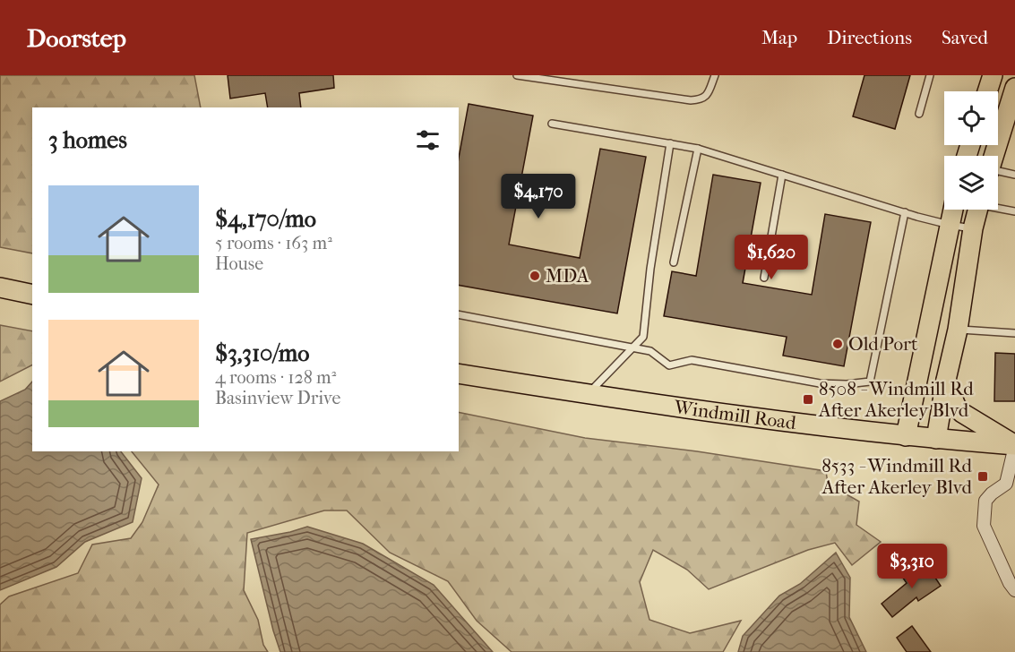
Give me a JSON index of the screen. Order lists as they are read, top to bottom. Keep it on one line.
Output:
{"streets":{"main road":["Windmill Road"]},"places":{"other":["MDA","Old Port"],"transit":["8508 - Windmill Rd After Akerley Blvd","8533 - Windmill Rd After Akerley Blvd"]},"page":{"header":"Doorstep","nav":["Map","Directions","Saved"],"heading":"3 homes","list":[{"name":"$4,170/mo","note":"5 rooms · 163 m² · House"},{"name":"$3,310/mo","note":"4 rooms · 128 m² · Basinview Drive"}],"price":["$4,170","$1,620","$3,310"]}}
